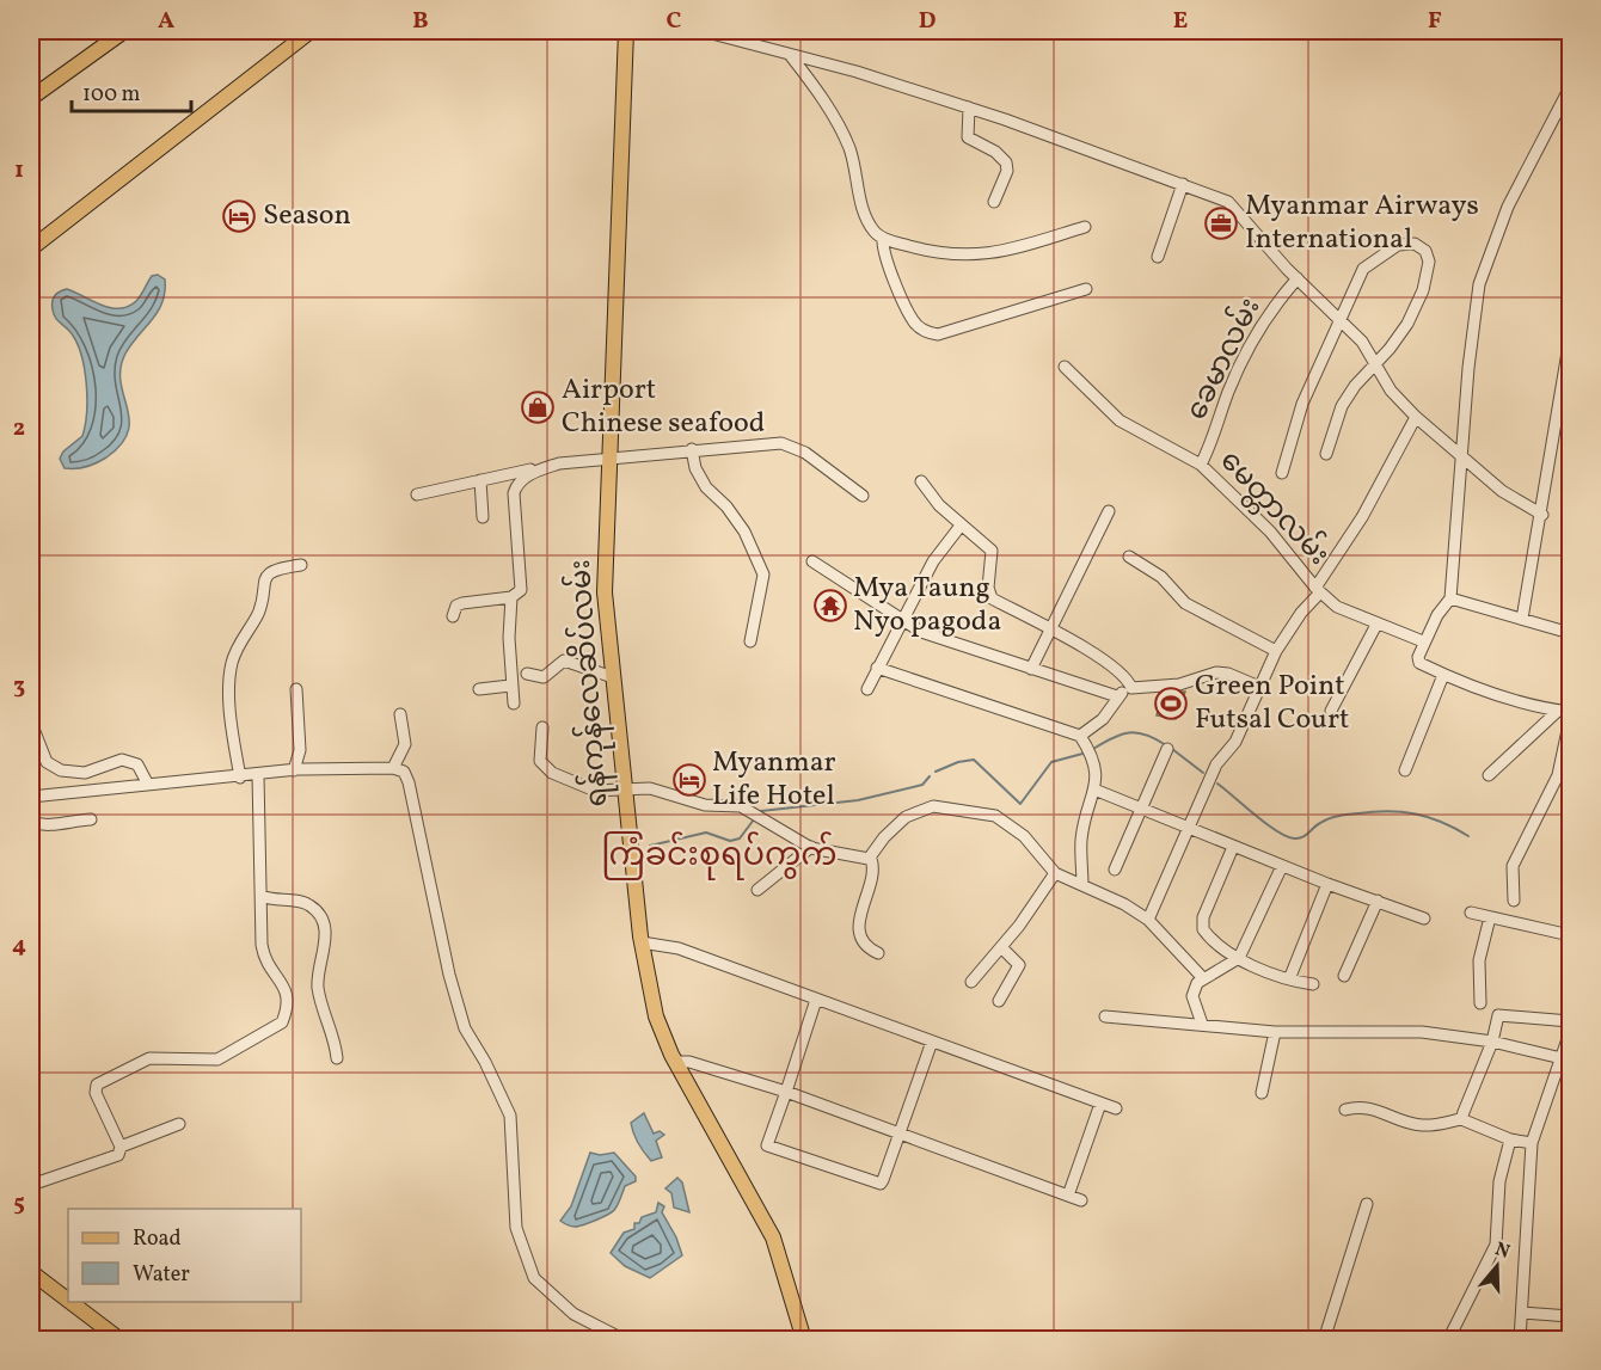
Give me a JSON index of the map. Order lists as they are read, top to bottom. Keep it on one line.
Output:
{"streets":{"main road":["ရန်ကုန်လေဆိပ်လမ်း"],"street":["ခေမာလမ်း","မေတ္တာလမ်း"]},"crossings":[["ခေမာလမ်း","မေတ္တာလမ်း"]],"districts":["ကြံခင်းစုရပ်ကွက်"],"places":{"hotel":["Season","Myanmar Life Hotel"],"office":["Myanmar Airways International"],"shop":["Airport Chinese seafood"],"temple":["Mya Taung Nyo pagoda"],"sports":["Green Point Futsal Court"]},"legend":["Road","Water"],"scale_bar":"100 m","north":"top","grid":{"columns":["A","B","C","D","E","F"],"rows":["1","2","3","4","5"]}}
